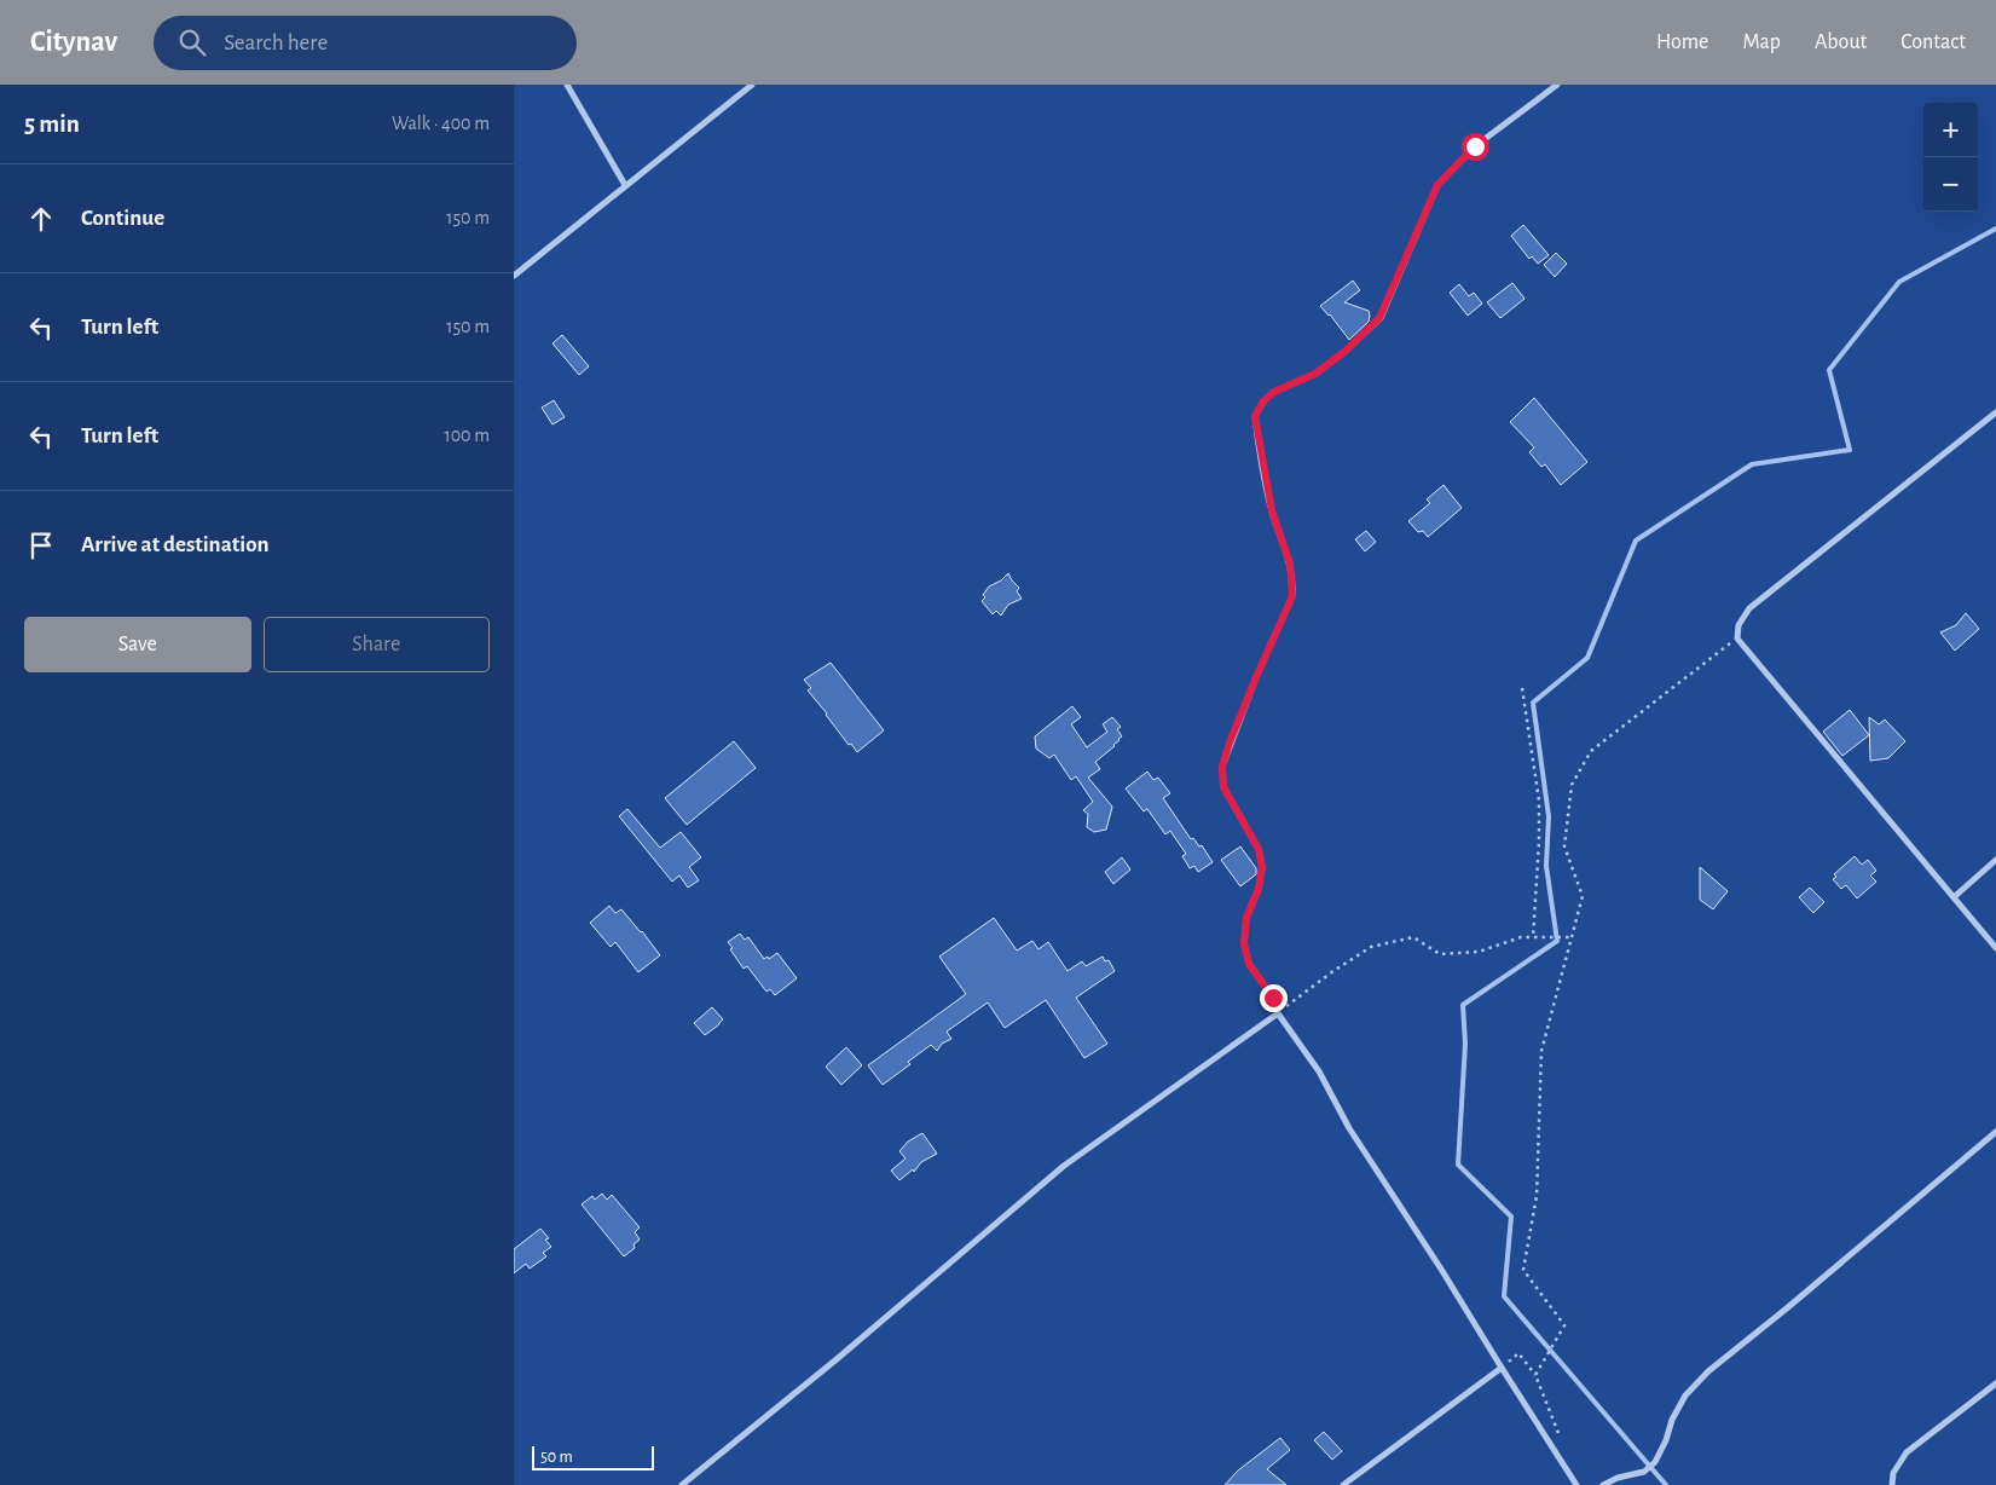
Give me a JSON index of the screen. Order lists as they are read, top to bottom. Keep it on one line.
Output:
{"scale_bar":"50 m","page":{"header":"Citynav","search":"Search here","nav":["Home","Map","About","Contact"],"heading":["5 min","Walk · 400 m"],"map_buttons":["+","−"],"list":[["Continue","150 m"],["Turn left","150 m"],["Turn left","100 m"],"Arrive at destination"],"buttons":["Save","Share"],"scale":"50 m"}}
